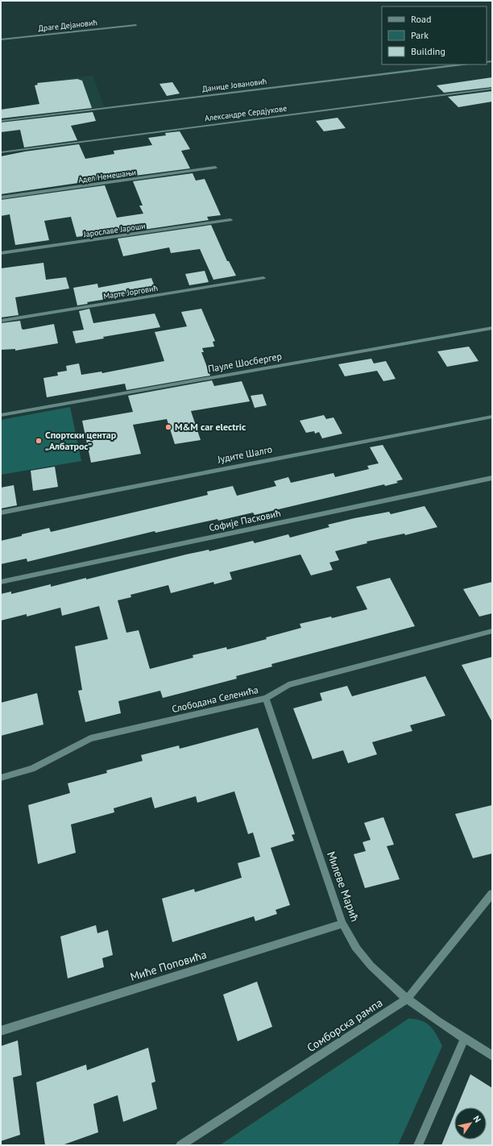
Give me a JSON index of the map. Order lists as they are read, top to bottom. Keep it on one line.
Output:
{"streets":{"street":["Драге Дејановић","Данице Јовановић","Александре Сердјукове","Адел Немешањи","Јарославе Јароши","Марте Јорговић","Пауле Шосбергер","Јудите Шалго","Софије Пасковић","Слободана Селенића","Милеве Марић","Миће Поповића","Сомборска рампа"]},"crossings":[["Слободана Селенића","Милеве Марић"],["Милеве Марић","Миће Поповића"],["Милеве Марић","Сомборска рампа"]],"places":["M&M car electric","Спортски центар „Албатрос”"],"legend":["Road","Park","Building"],"north":"top right"}
